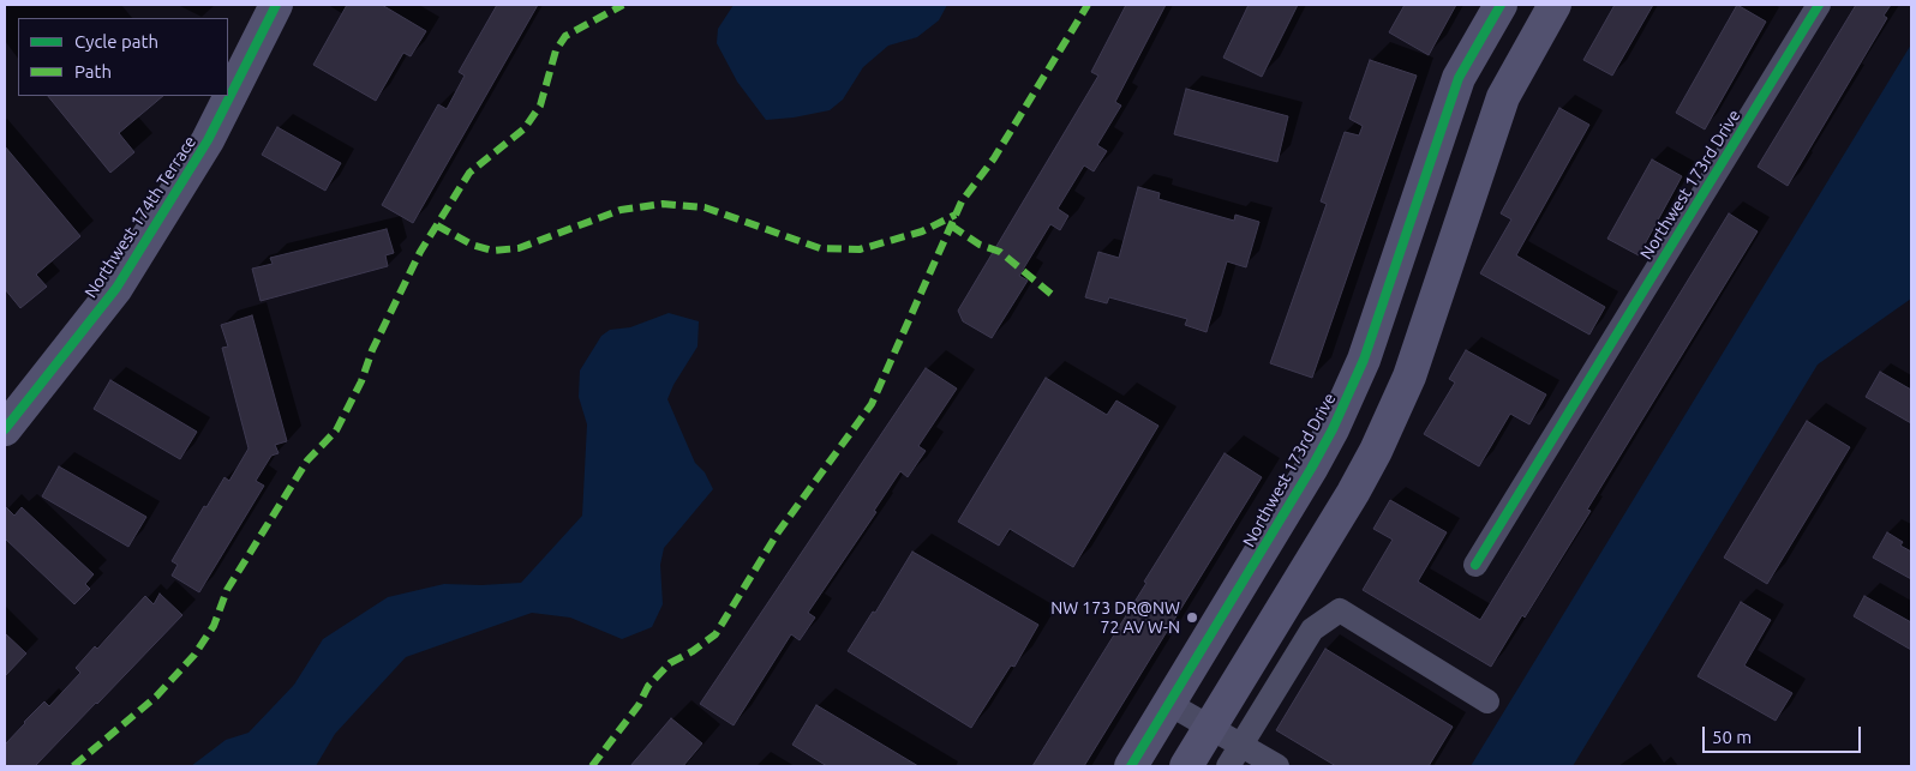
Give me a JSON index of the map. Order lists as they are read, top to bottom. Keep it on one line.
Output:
{"streets":{"street":["Northwest 173rd Drive","Northwest 174th Terrace"]},"places":["NW 173 DR@NW 72 AV W-N"],"legend":["Cycle path","Path"],"scale_bar":"50 m"}
